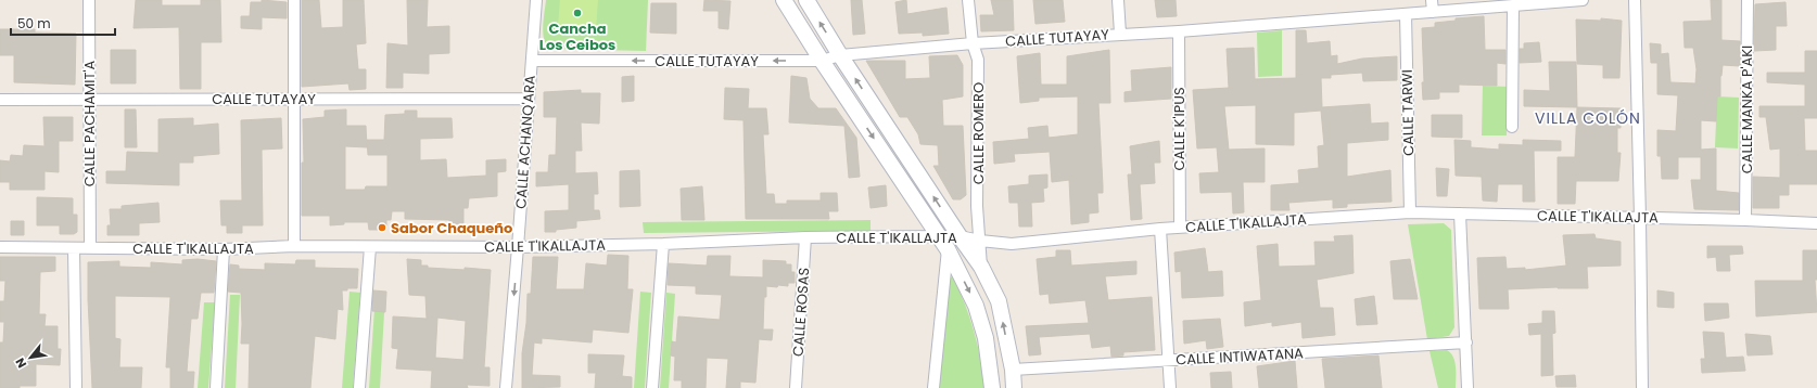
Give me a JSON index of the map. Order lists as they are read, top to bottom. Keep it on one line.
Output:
{"streets":{"street":["CALLE TUTAYAY","CALLE MANKA P'AKI","CALLE TARWI","CALLE PACHAMIT'A","CALLE K'IPUS","CALLE ROMERO","CALLE ACHANQ'ARA","CALLE T'IKALLAJTA","CALLE ROSAS","CALLE INTIWATANA"]},"crossings":[["CALLE TUTAYAY","CALLE TARWI"],["CALLE TUTAYAY","CALLE PACHAMIT'A"],["CALLE TUTAYAY","CALLE K'IPUS"],["CALLE TUTAYAY","CALLE ROMERO"],["CALLE TUTAYAY","CALLE ACHANQ'ARA"],["CALLE MANKA P'AKI","CALLE T'IKALLAJTA"],["CALLE TARWI","CALLE T'IKALLAJTA"],["CALLE PACHAMIT'A","CALLE T'IKALLAJTA"],["CALLE K'IPUS","CALLE T'IKALLAJTA"],["CALLE ROMERO","CALLE T'IKALLAJTA"],["CALLE ACHANQ'ARA","CALLE T'IKALLAJTA"],["CALLE T'IKALLAJTA","CALLE ROSAS"]],"one_way":["CALLE ACHANQ'ARA"],"districts":["VILLA COLÓN"],"places":["Cancha Los Ceibos","Sabor Chaqueño"],"scale_bar":"50 m","north":"bottom left"}
